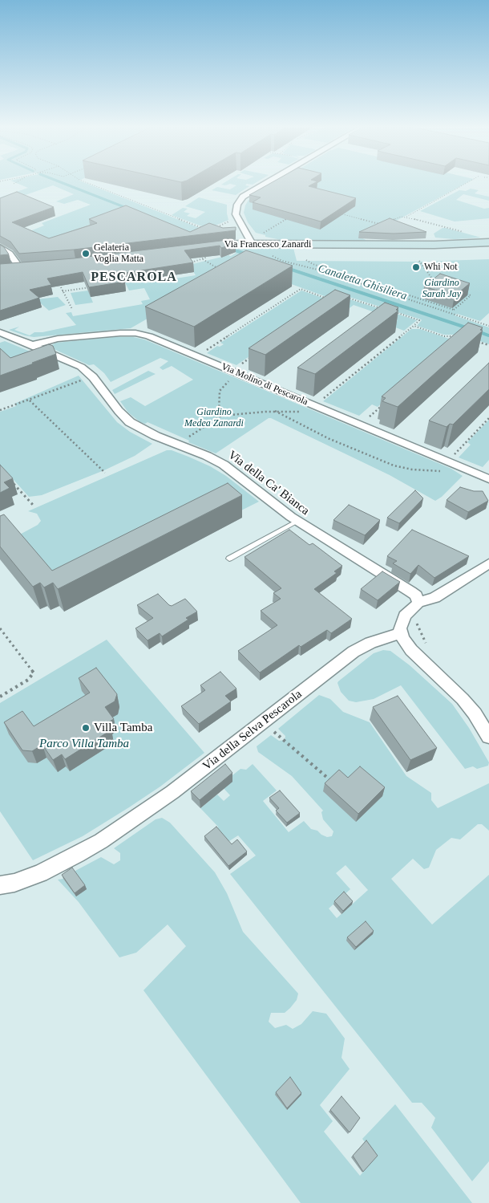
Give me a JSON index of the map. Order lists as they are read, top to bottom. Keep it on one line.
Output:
{"streets":{"main road":["Via Francesco Zanardi"],"street":["Via Molino di Pescarola","Via della Ca' Bianca","Via della Selva Pescarola"]},"crossings":[["Via Molino di Pescarola","Via della Ca' Bianca"]],"districts":["PESCAROLA"],"water":["Canaletta Ghisiliera"],"parks":["Giardino Sarah Jay","Giardino Medea Zanardi","Parco Villa Tamba"],"places":["Gelateria Voglia Matta","Whi Not","Villa Tamba"]}
